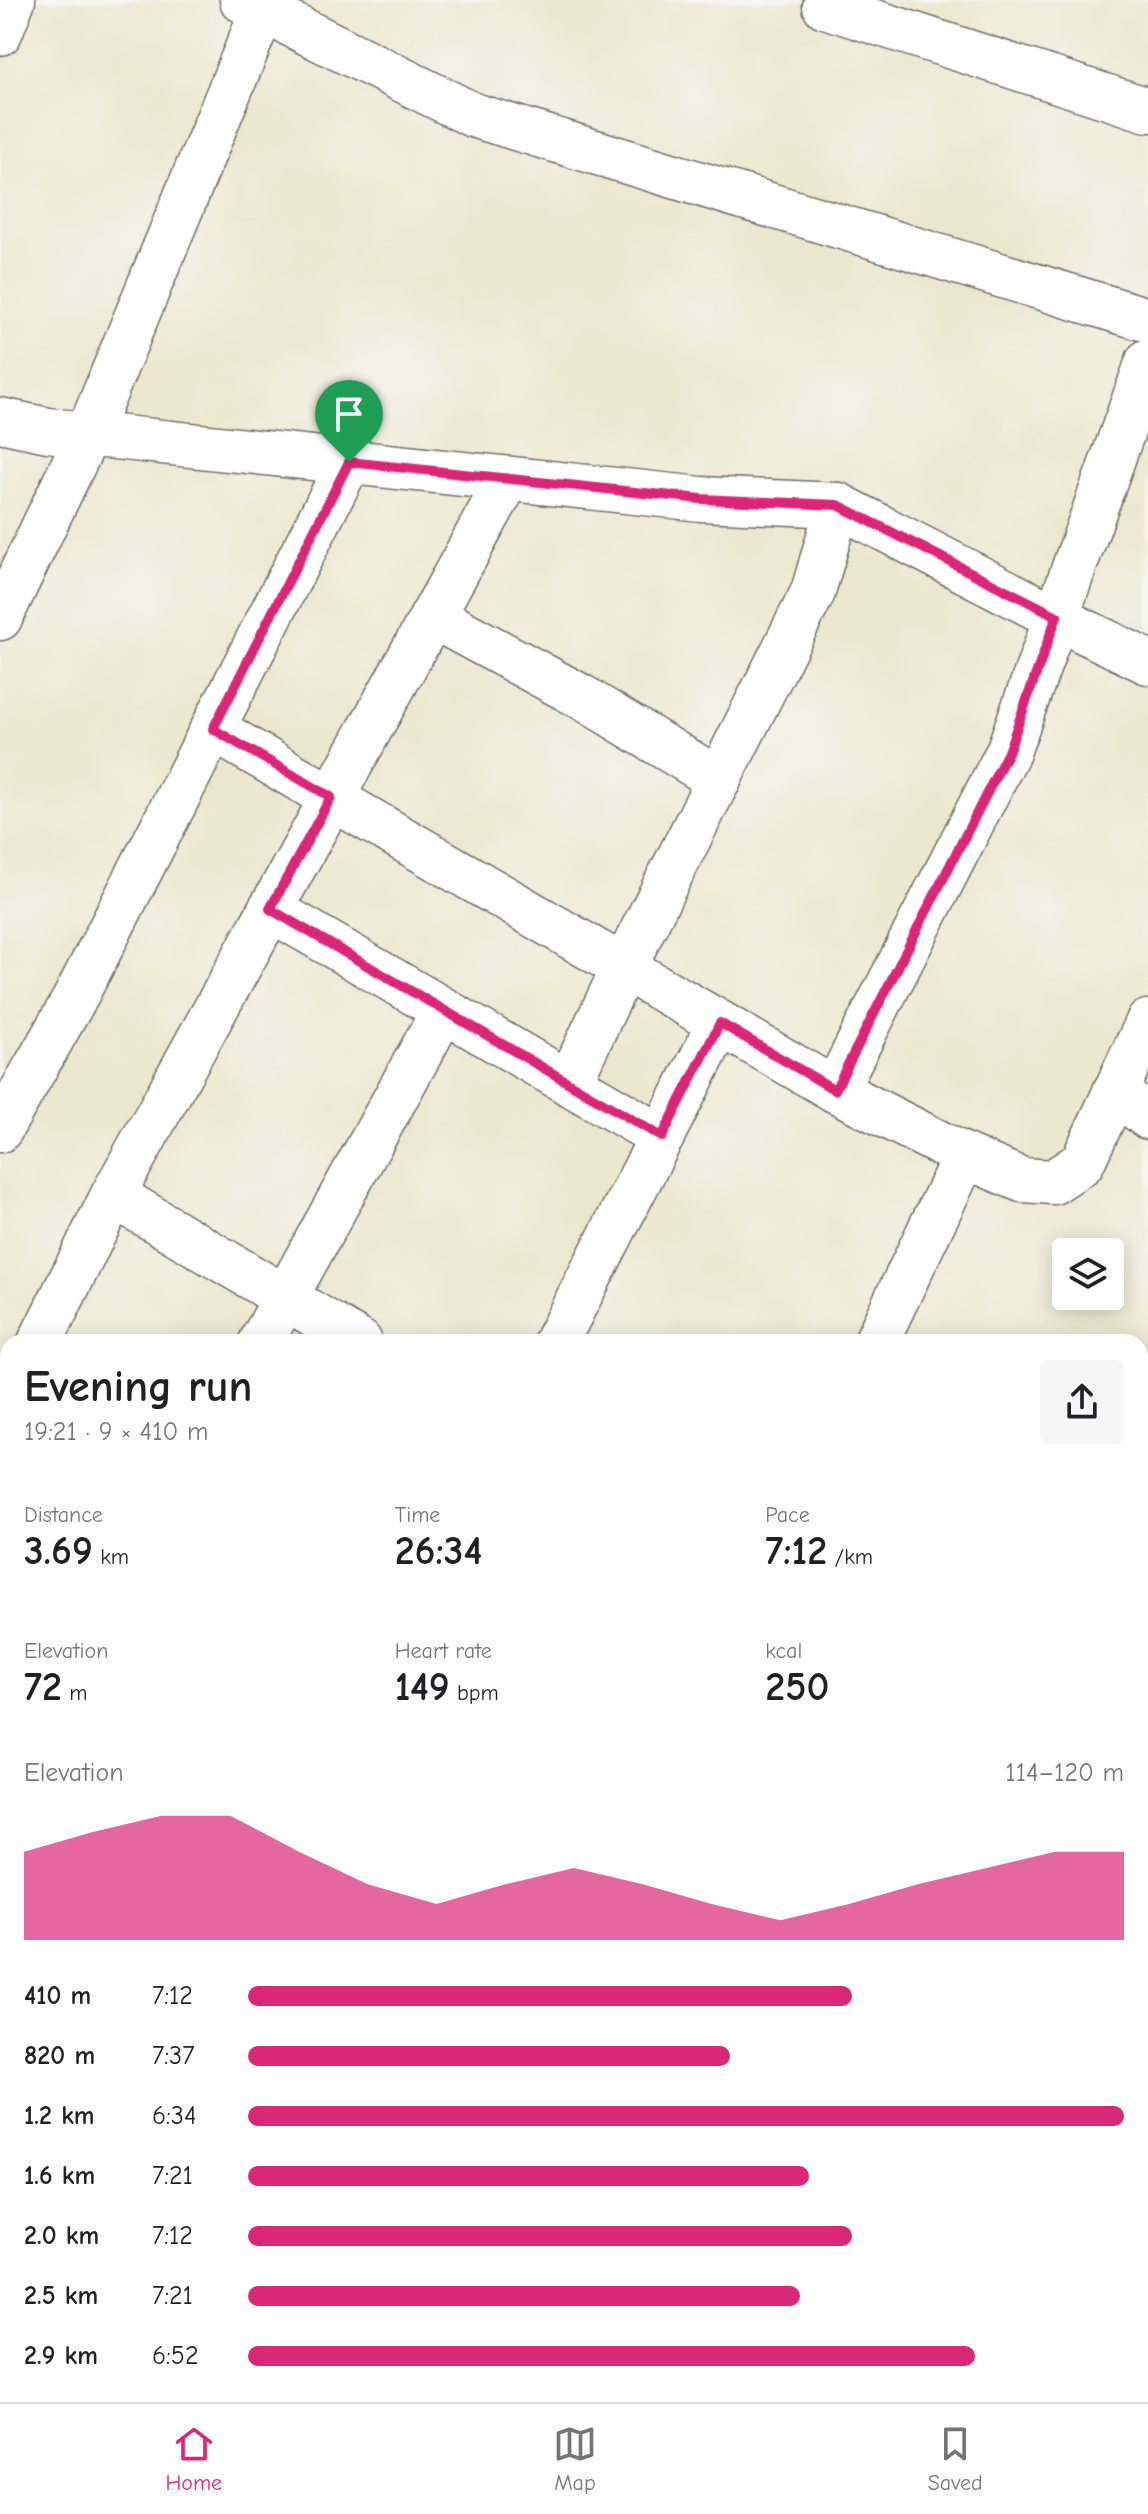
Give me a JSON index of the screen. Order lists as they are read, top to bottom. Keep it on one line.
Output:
{"page":{"heading":["Evening run","19:21 · 9 × 410 m"],"stats":[["Distance","3.69 km"],["Time","26:34"],["Pace","7:12 /km"],["Elevation","72 m"],["Heart rate","149 bpm"],["kcal","250"]],"chart":["Elevation","114–120 m"],"list":[{"name":"410 m","note":"7:12"},{"name":"820 m","note":"7:37"},{"name":"1.2 km","note":"6:34"},{"name":"1.6 km","note":"7:21"},{"name":"2.0 km","note":"7:12"},{"name":"2.5 km","note":"7:21"},{"name":"2.9 km","note":"6:52"}],"tabs":["Home","Map","Saved"]}}
